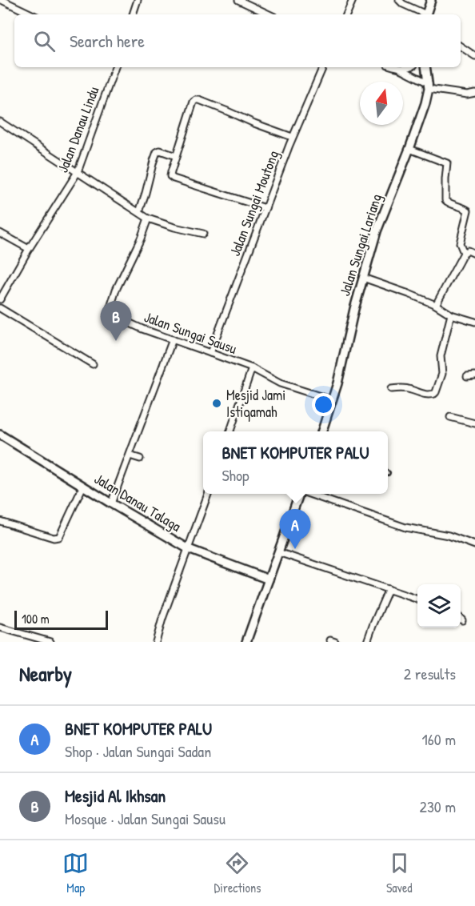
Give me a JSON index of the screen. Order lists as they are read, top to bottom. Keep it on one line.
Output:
{"streets":{"street":["Jalan Danau Lindu","Jalan Sungai Moutong","Jalan Sungai Lariang","Jalan Sungai Sausu","Jalan Danau Talaga"]},"crossings":[["Jalan Sungai Moutong","Jalan Sungai Sausu"],["Jalan Sungai Lariang","Jalan Sungai Sausu"]],"places":["Mesjid Jami Istiqamah"],"scale_bar":"100 m","north":"top","page":{"search":"Search here","pins":["B","A"],"popup":["BNET KOMPUTER PALU","Shop"],"scale":"100 m","heading":["Nearby","2 results"],"list":[{"mark":"A","name":"BNET KOMPUTER PALU","note":"Shop · Jalan Sungai Sadan","value":"160 m"},{"mark":"B","name":"Mesjid Al Ikhsan","note":"Mosque · Jalan Sungai Sausu","value":"230 m"}],"nav":["Map","Directions","Saved"]}}
